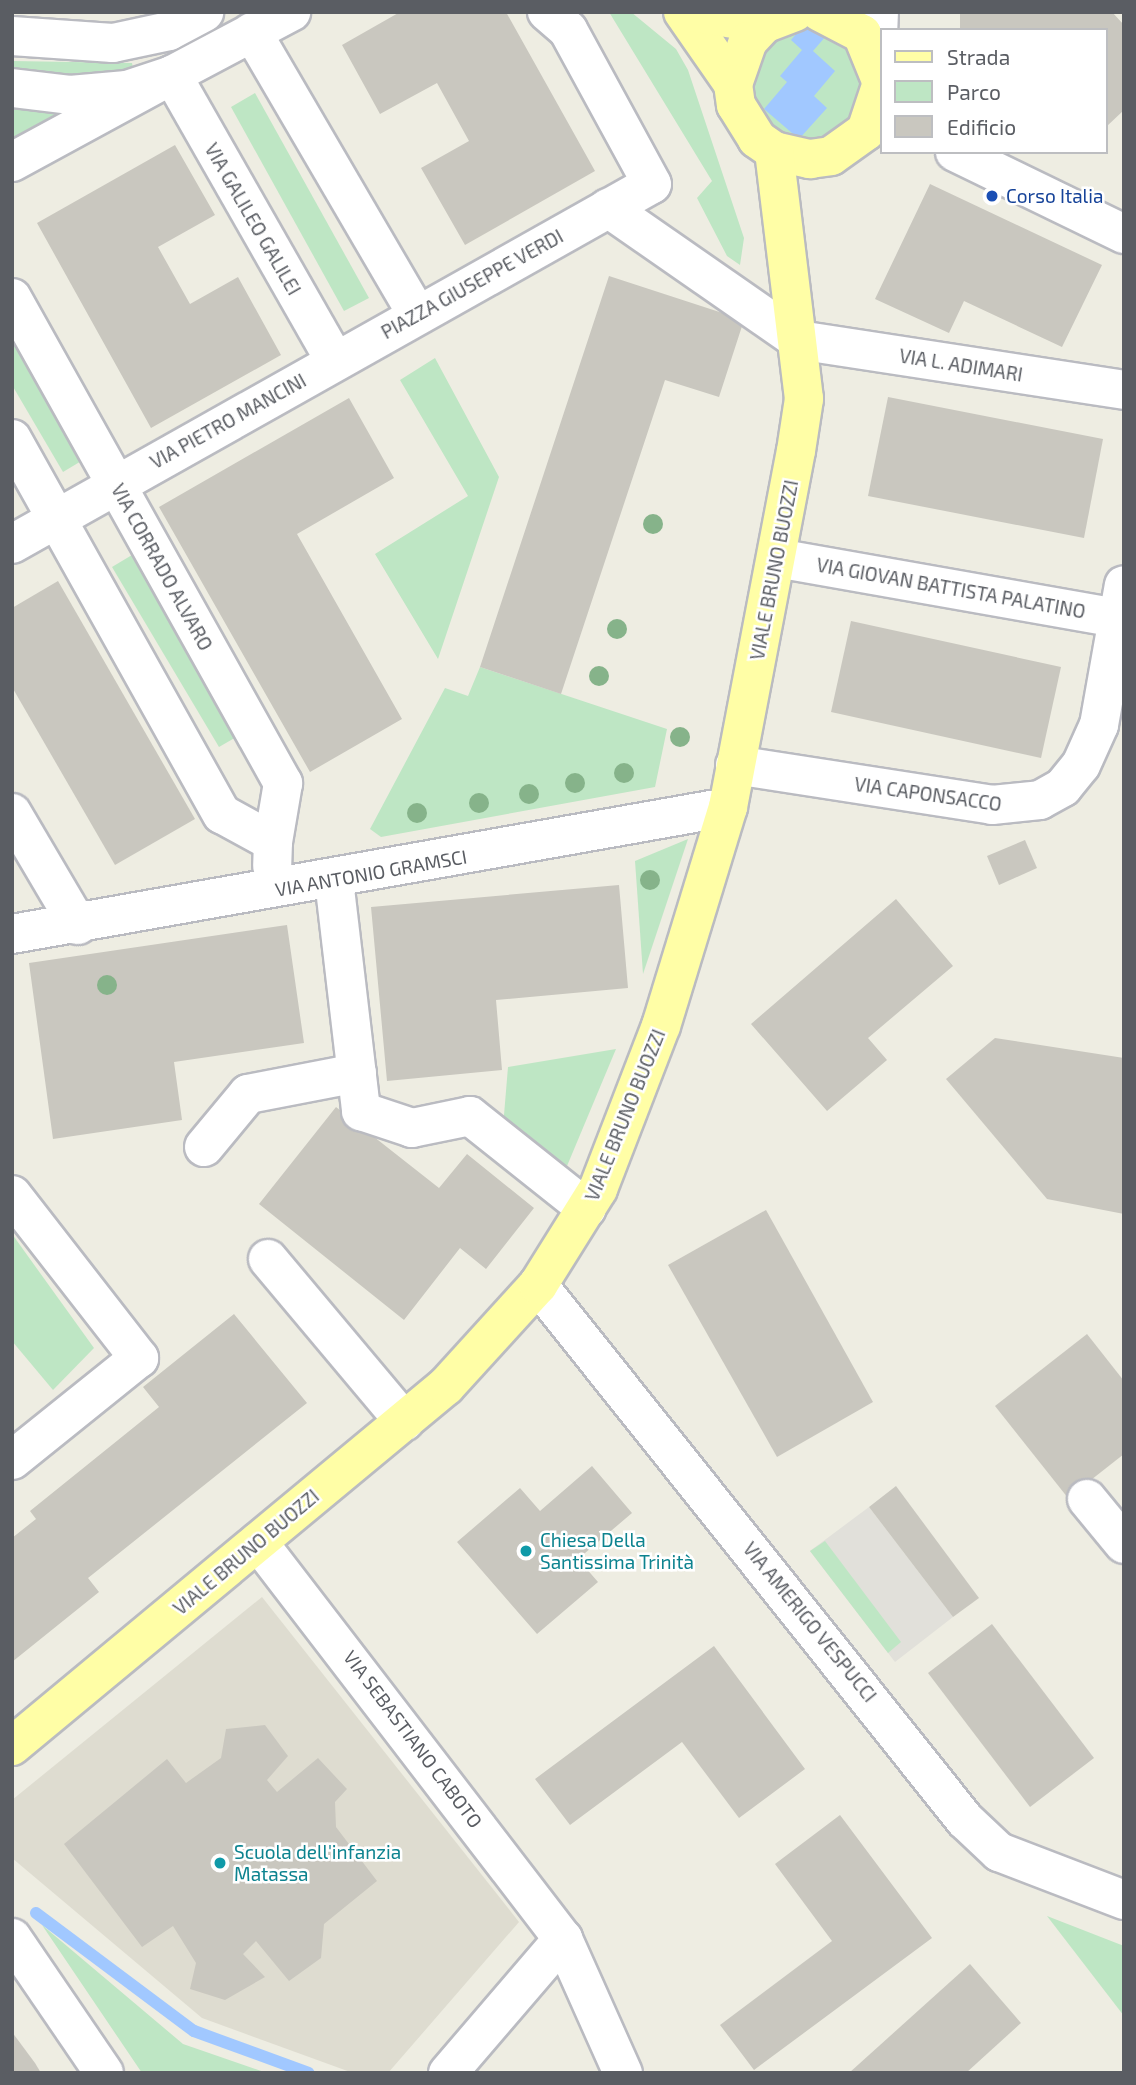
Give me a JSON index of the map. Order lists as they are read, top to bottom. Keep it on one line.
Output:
{"streets":{"main road":["VIALE BRUNO BUOZZI"],"street":["VIA GALILEO GALILEI","PIAZZA GIUSEPPE VERDI","VIA L. ADIMARI","VIA PIETRO MANCINI","VIA CORRADO ALVARO","VIA GIOVAN BATTISTA PALATINO","VIA CAPONSACCO","VIA ANTONIO GRAMSCI","VIA AMERIGO VESPUCCI","VIA SEBASTIANO CABOTO"]},"crossings":[["VIA GALILEO GALILEI","PIAZZA GIUSEPPE VERDI"],["VIA GALILEO GALILEI","VIA PIETRO MANCINI"],["PIAZZA GIUSEPPE VERDI","VIA PIETRO MANCINI"],["VIA L. ADIMARI","VIALE BRUNO BUOZZI"],["VIA PIETRO MANCINI","VIA CORRADO ALVARO"],["VIA CORRADO ALVARO","VIA ANTONIO GRAMSCI"],["VIALE BRUNO BUOZZI","VIA GIOVAN BATTISTA PALATINO"],["VIALE BRUNO BUOZZI","VIA CAPONSACCO"],["VIALE BRUNO BUOZZI","VIA ANTONIO GRAMSCI"],["VIALE BRUNO BUOZZI","VIA AMERIGO VESPUCCI"],["VIALE BRUNO BUOZZI","VIA SEBASTIANO CABOTO"],["VIA GIOVAN BATTISTA PALATINO","VIA CAPONSACCO"]],"places":["Corso Italia","Chiesa Della Santissima Trinità","Scuola dell'infanzia Matassa"],"legend":["Strada","Parco","Edificio"]}
